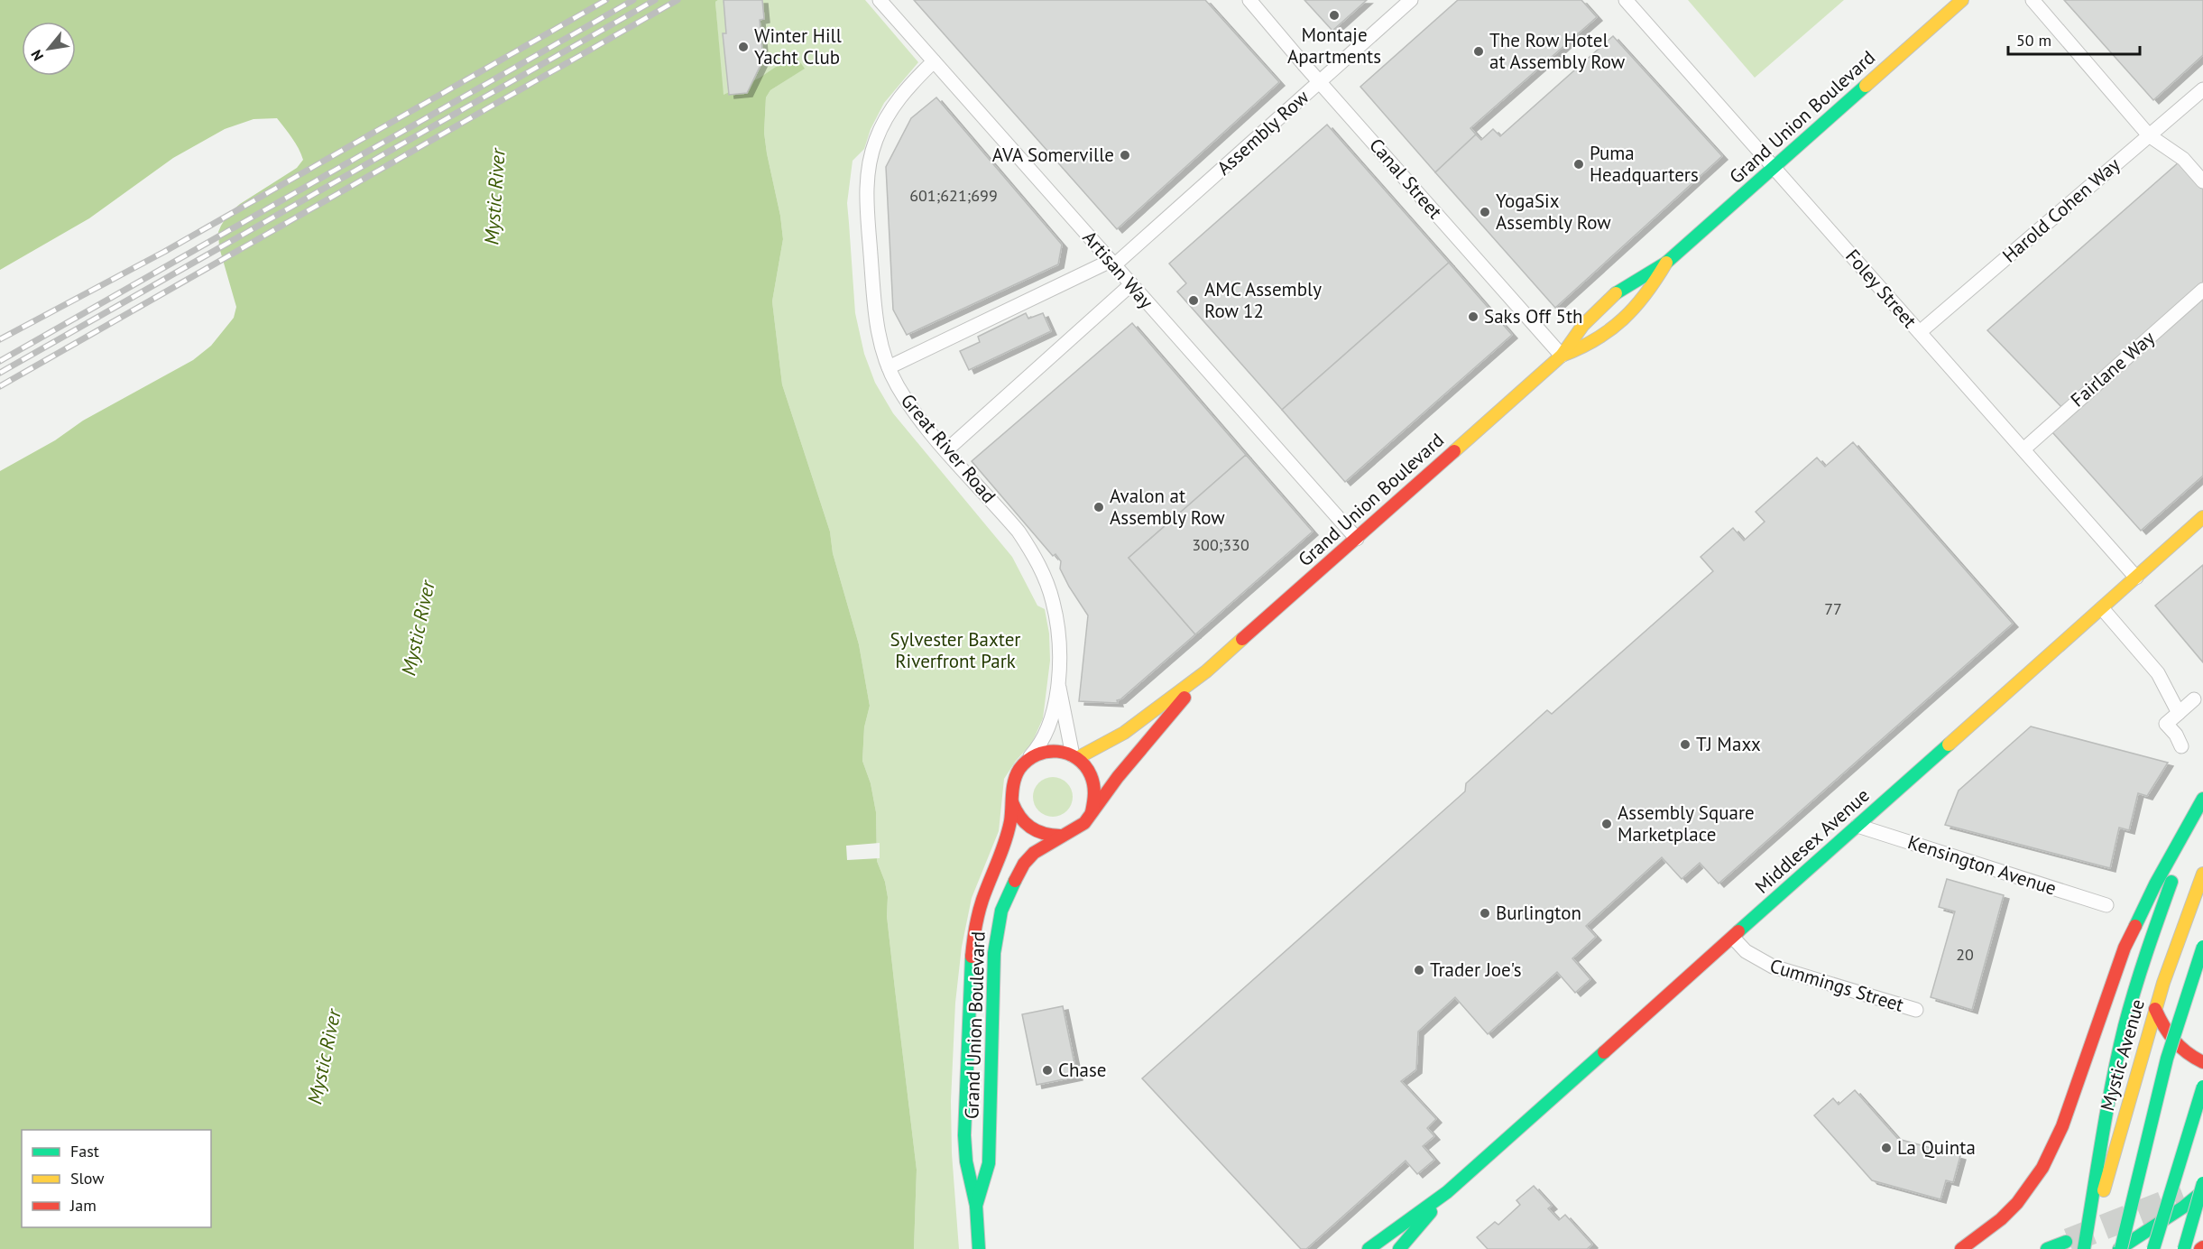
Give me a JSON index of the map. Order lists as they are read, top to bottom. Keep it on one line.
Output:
{"streets":{"main road":["Grand Union Boulevard","Middlesex Avenue","Mystic Avenue"],"street":["Assembly Row","Canal Street","Harold Cohen Way","Artisan Way","Foley Street","Fairlane Way","Great River Road","Kensington Avenue","Cummings Street"]},"crossings":[["Grand Union Boulevard","Canal Street"],["Grand Union Boulevard","Artisan Way"],["Grand Union Boulevard","Foley Street"],["Grand Union Boulevard","Great River Road"],["Assembly Row","Canal Street"],["Assembly Row","Artisan Way"],["Assembly Row","Great River Road"],["Harold Cohen Way","Foley Street"],["Artisan Way","Great River Road"],["Foley Street","Fairlane Way"],["Foley Street","Middlesex Avenue"],["Middlesex Avenue","Kensington Avenue"],["Middlesex Avenue","Cummings Street"]],"water":["Mystic River"],"parks":["Sylvester Baxter Riverfront Park"],"places":["Montaje Apartments","Winter Hill Yacht Club","The Row Hotel at Assembly Row","AVA Somerville","Puma Headquarters","YogaSix Assembly Row","AMC Assembly Row 12","Saks Off 5th","Avalon at Assembly Row","TJ Maxx","Assembly Square Marketplace","Burlington","Trader Joe's","Chase","La Quinta"],"house_numbers":["601;621;699","300;330","77","20"],"legend":["Fast","Slow","Jam"],"scale_bar":"50 m","north":"bottom left"}
